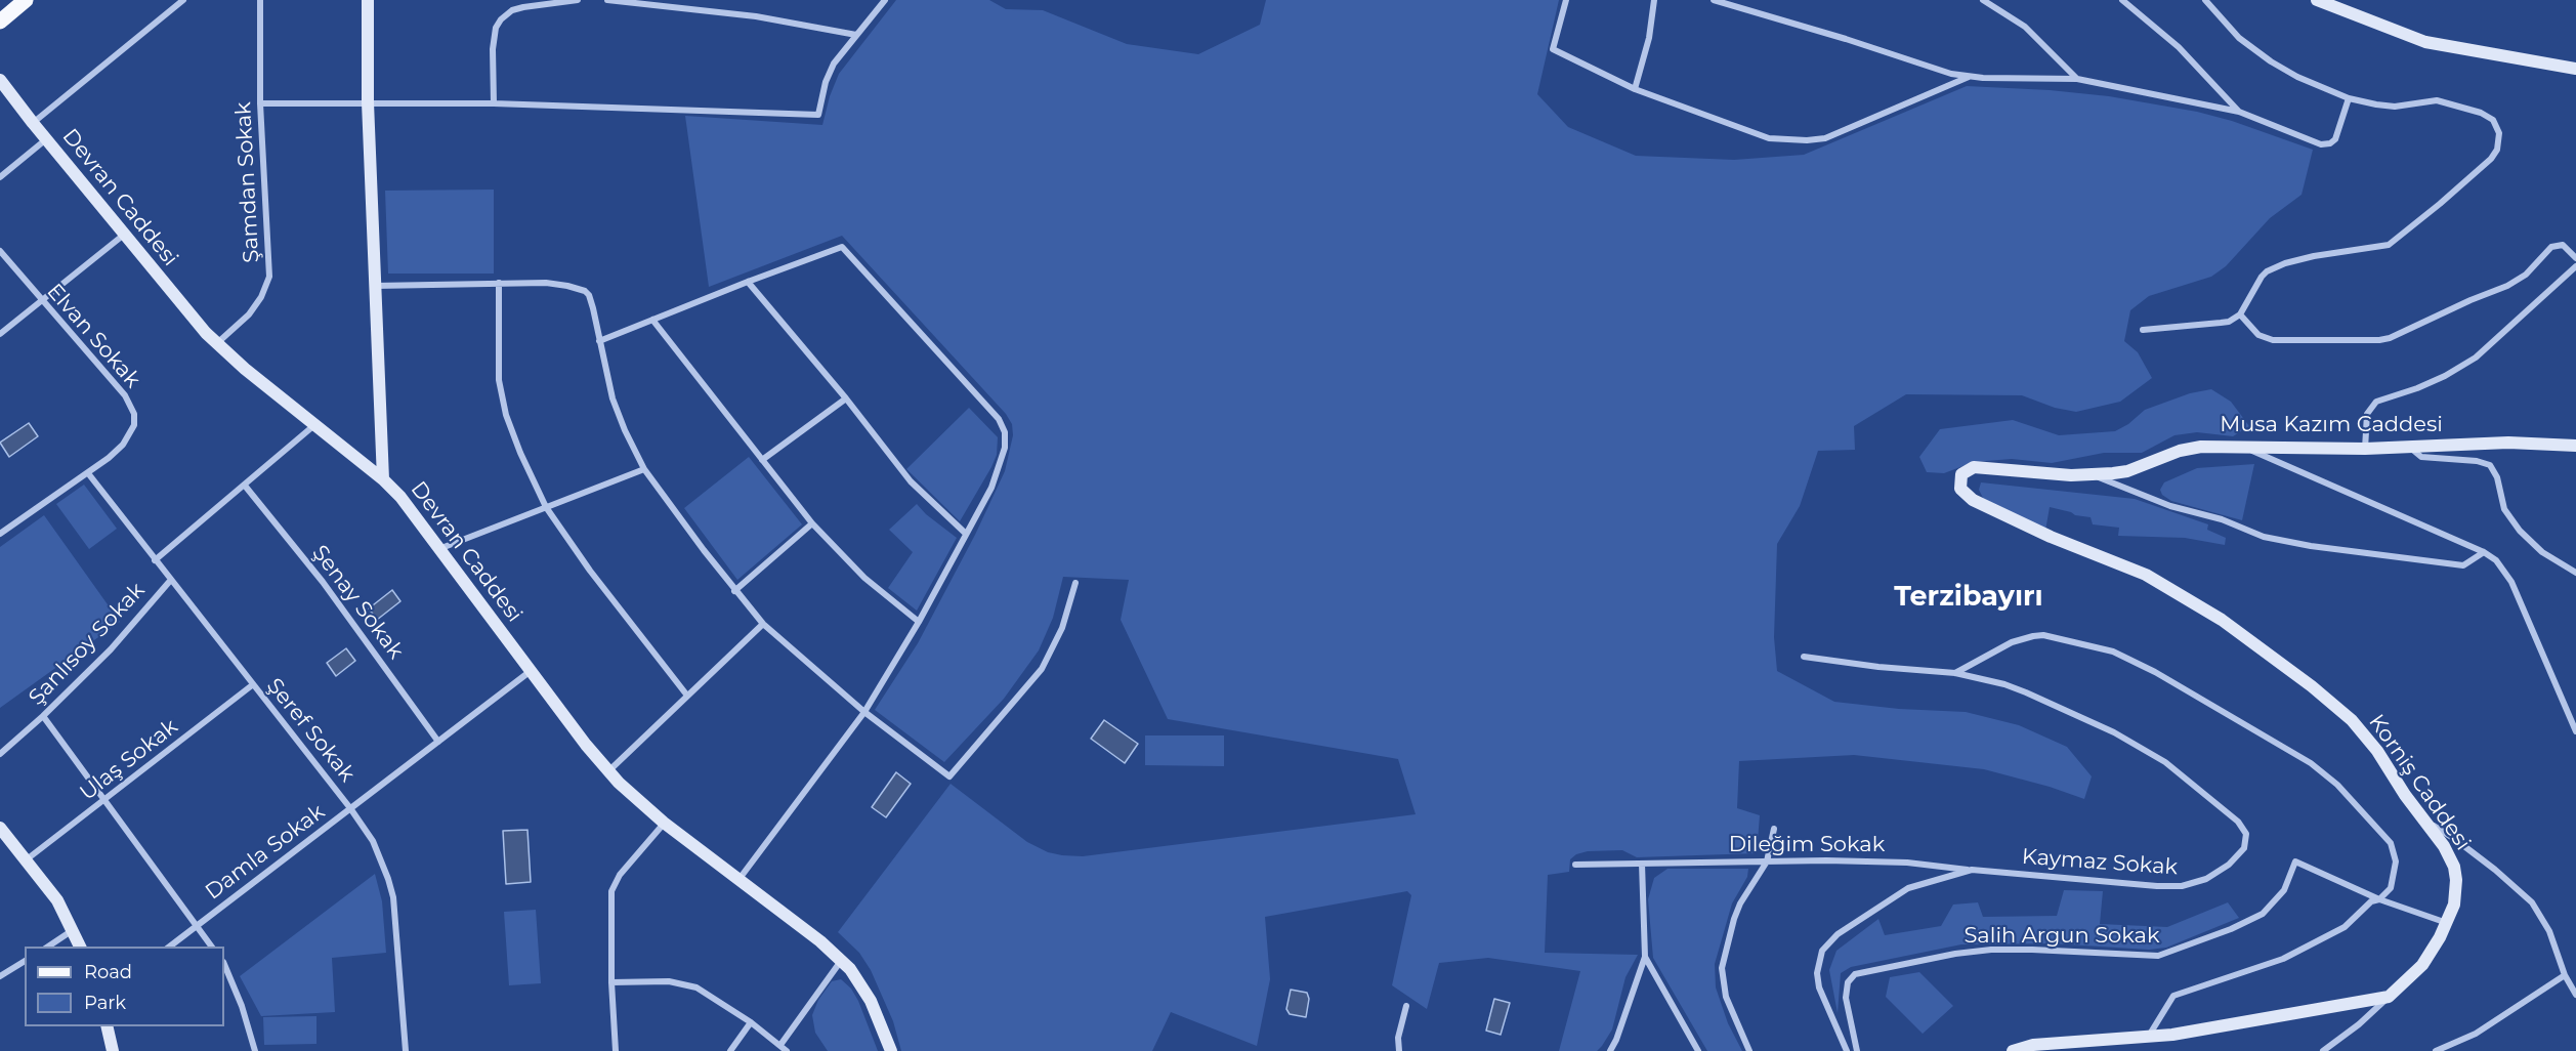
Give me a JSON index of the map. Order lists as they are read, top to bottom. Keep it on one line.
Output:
{"streets":{"main road":["Devran Caddesi","Musa Kazım Caddesi","Korniş Caddesi"],"street":["Şamdan Sokak","Elvan Sokak","Şenay Sokak","Şanlısoy Sokak","Şeref Sokak","Ulaş Sokak","Dileğim Sokak","Damla Sokak","Kaymaz Sokak","Salih Argun Sokak"]},"crossings":[["Şamdan Sokak","Devran Caddesi"],["Devran Caddesi","Şanlısoy Sokak"],["Devran Caddesi","Damla Sokak"],["Elvan Sokak","Şeref Sokak"],["Musa Kazım Caddesi","Korniş Caddesi"],["Şenay Sokak","Şanlısoy Sokak"],["Şenay Sokak","Damla Sokak"],["Şanlısoy Sokak","Şeref Sokak"],["Şeref Sokak","Ulaş Sokak"],["Şeref Sokak","Damla Sokak"],["Dileğim Sokak","Kaymaz Sokak"]],"districts":["Terzibayırı"],"legend":["Road","Park"]}
